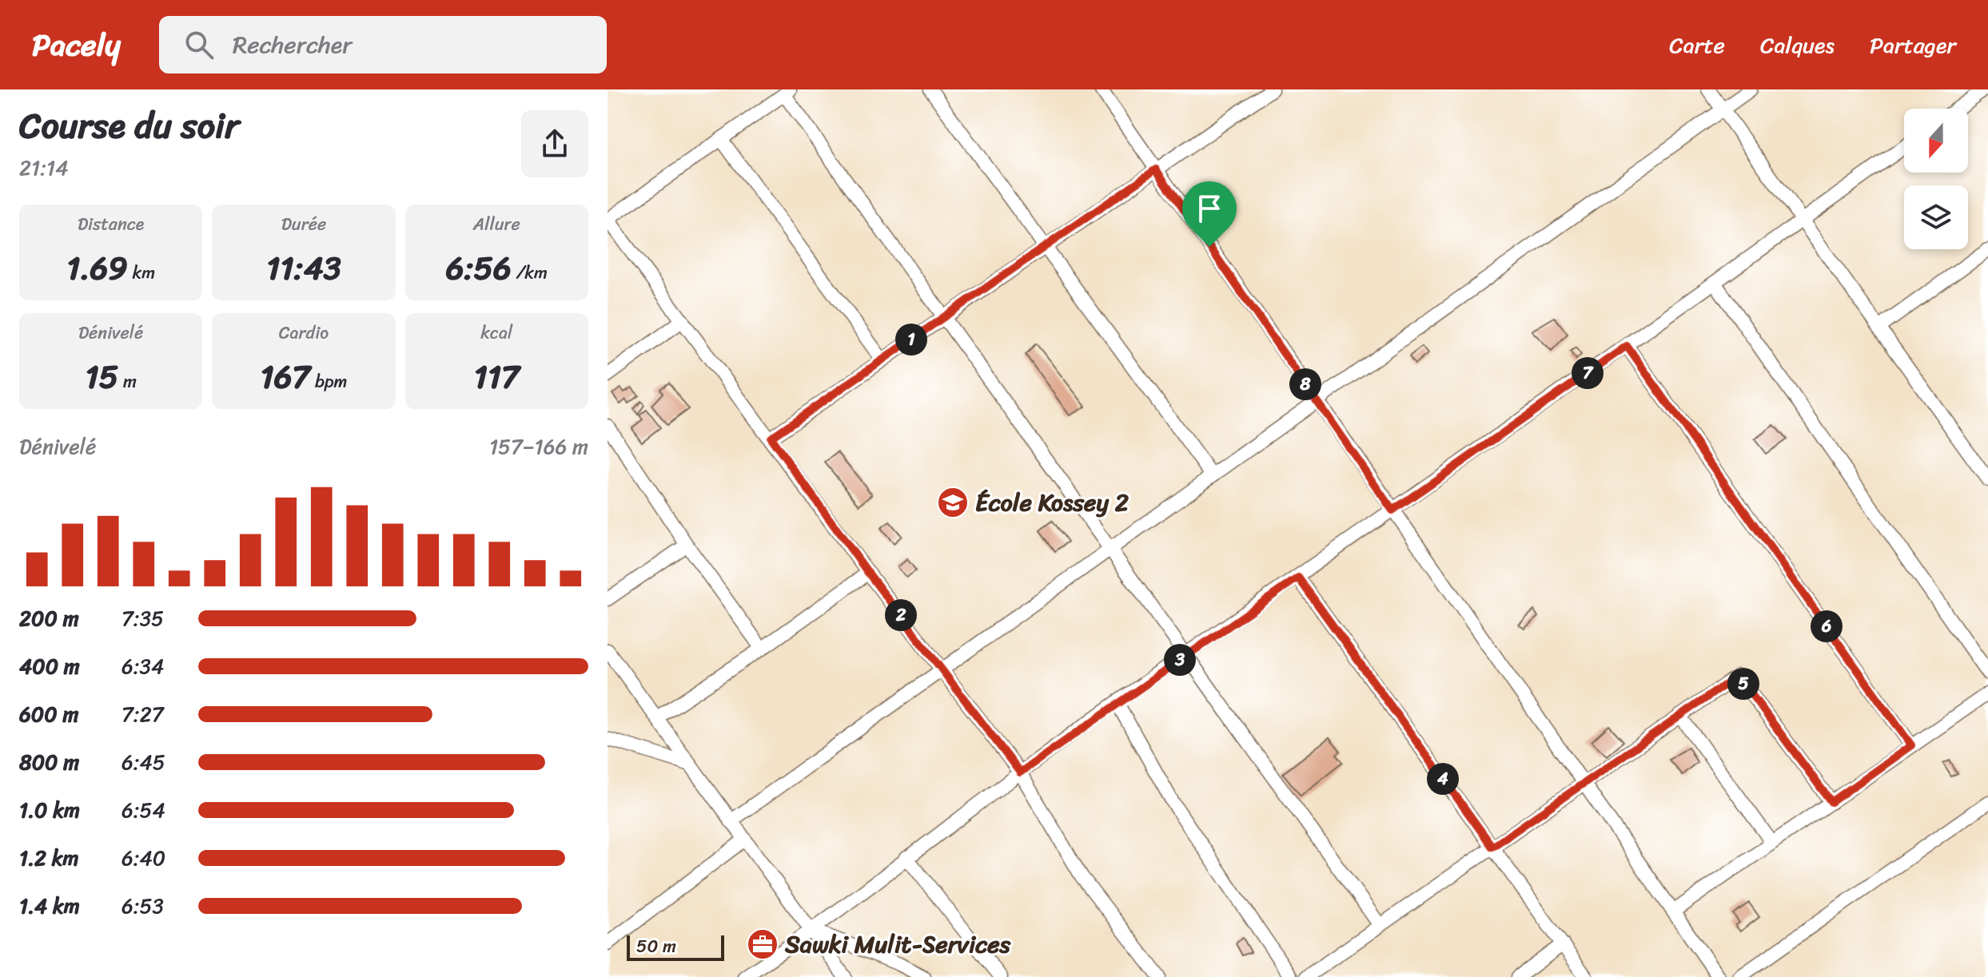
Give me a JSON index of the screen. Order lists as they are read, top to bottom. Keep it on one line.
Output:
{"places":{"school or university":["École Kossey 2"],"office":["Sawki Mulit-Services"]},"scale_bar":"50 m","north":"bottom","page":{"header":"Pacely","search":"Rechercher","nav":["Carte","Calques","Partager"],"heading":["Course du soir","21:14"],"stats":[["Distance","1.69 km"],["Durée","11:43"],["Allure","6:56 /km"],["Dénivelé","15 m"],["Cardio","167 bpm"],["kcal","117"]],"pins":["1","7","8","2","6","3","5","4"],"chart":["Dénivelé","157–166 m"],"list":[{"name":"200 m","note":"7:35"},{"name":"400 m","note":"6:34"},{"name":"600 m","note":"7:27"},{"name":"800 m","note":"6:45"},{"name":"1.0 km","note":"6:54"},{"name":"1.2 km","note":"6:40"},{"name":"1.4 km","note":"6:53"}],"scale":"50 m"}}
